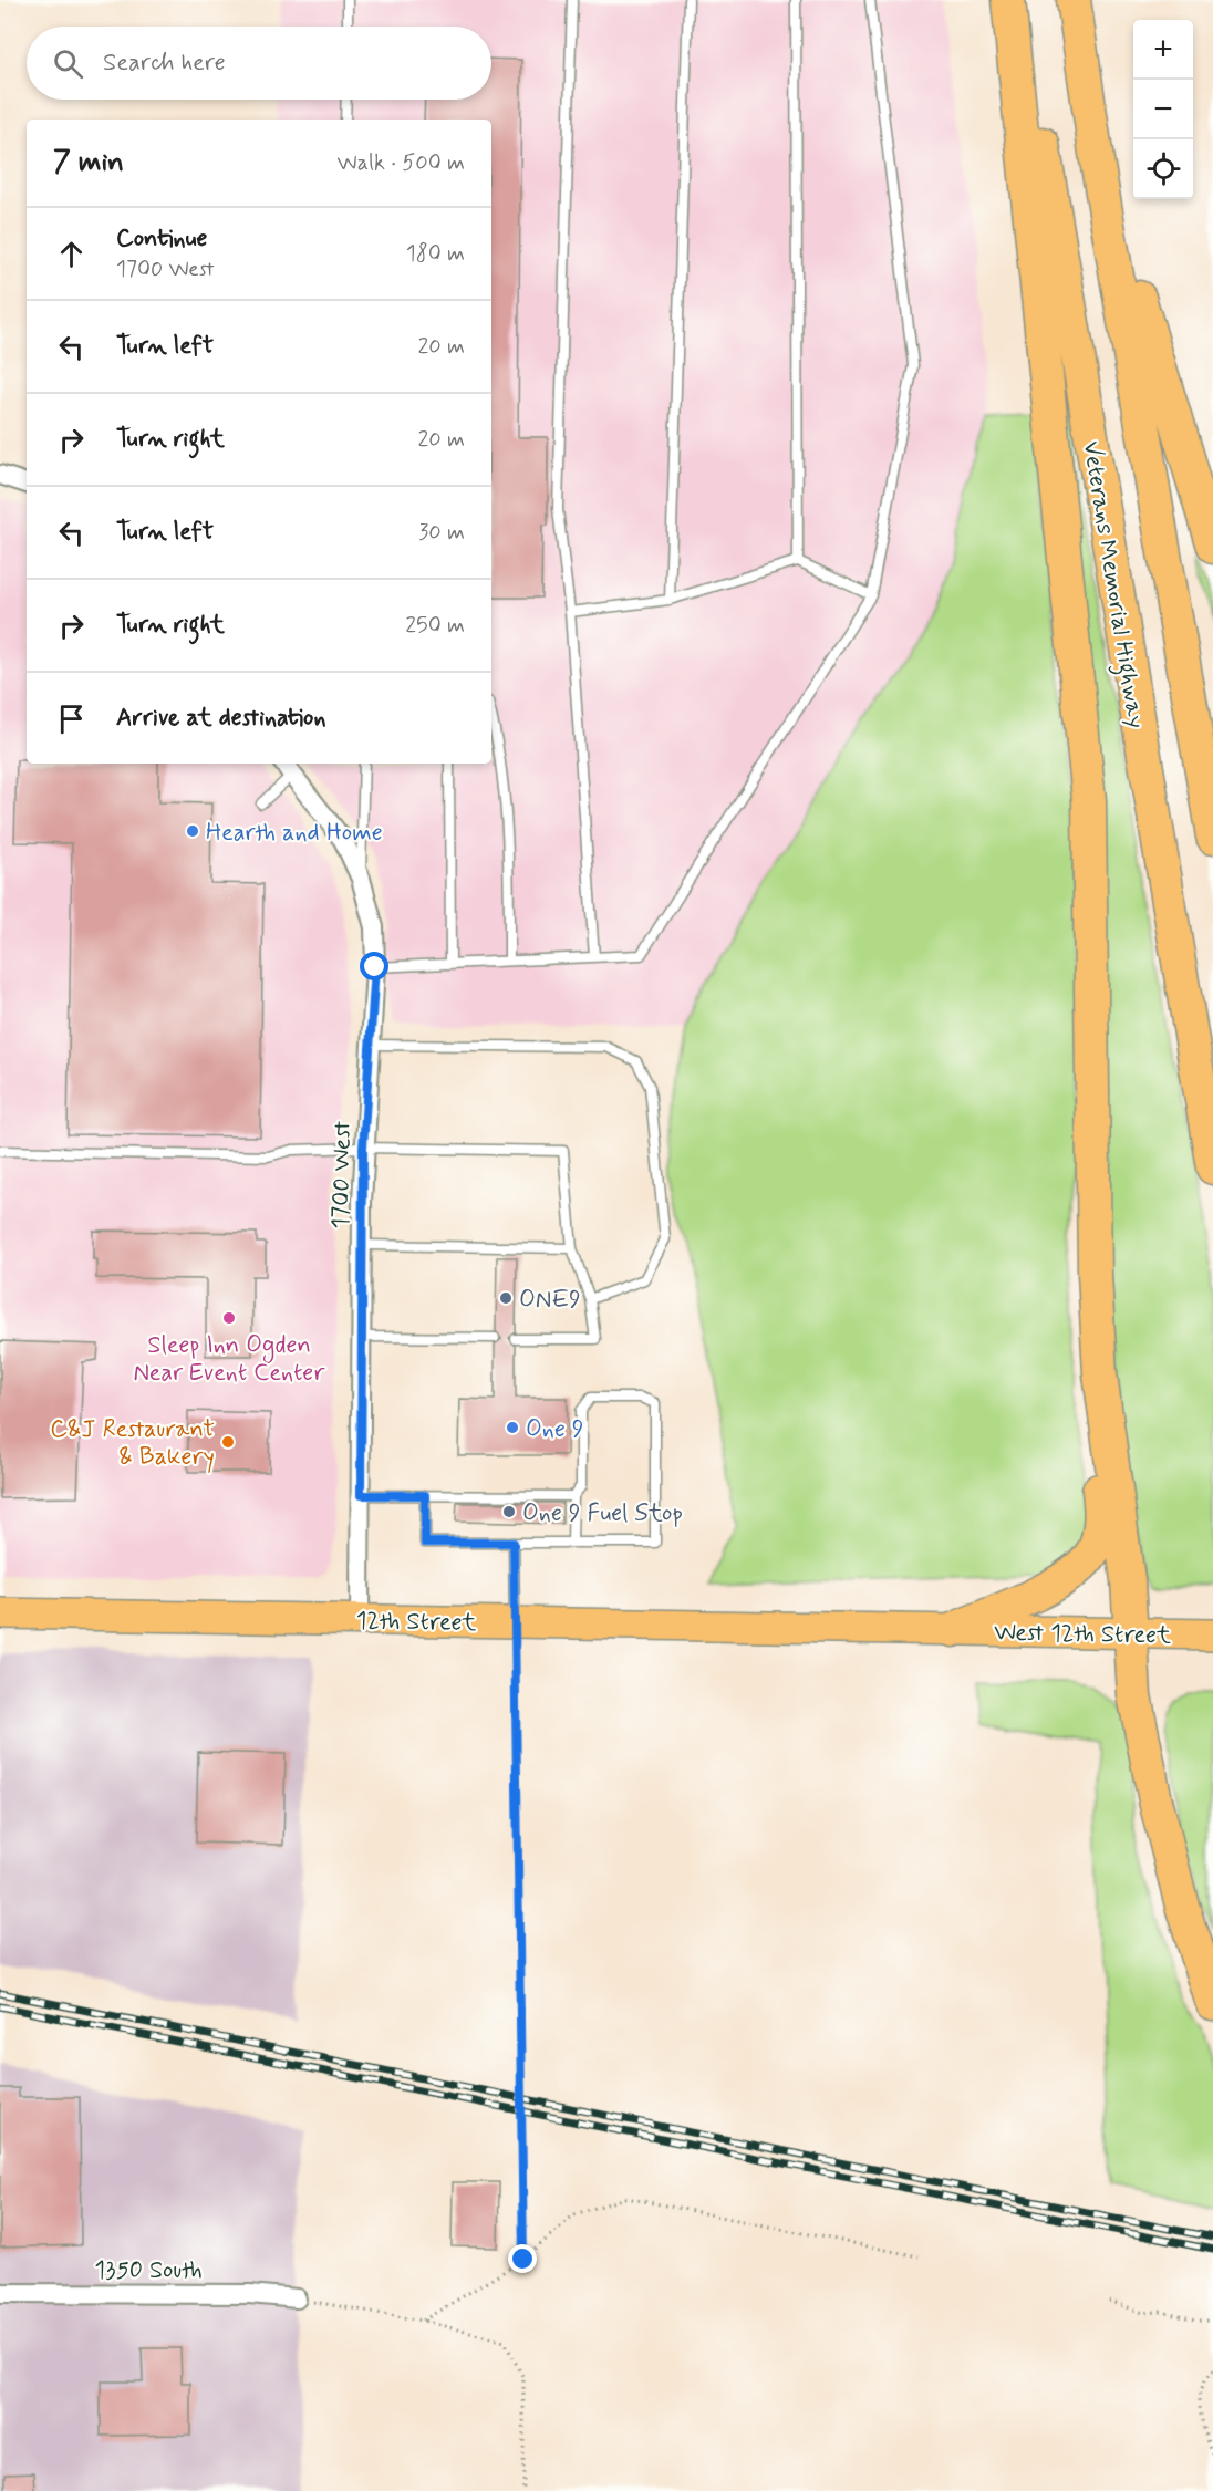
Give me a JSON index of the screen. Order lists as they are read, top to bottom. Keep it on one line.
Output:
{"streets":{"highway":["Veterans Memorial Highway"],"main road":["12th Street","West 12th Street"],"street":["1700 West","1350 South"]},"crossings":[["1700 West","12th Street"],["12th Street","West 12th Street"]],"places":["Hearth and Home","ONE9","Sleep Inn Ogden Near Event Center","One 9","C&J Restaurant & Bakery","One 9 Fuel Stop"],"page":{"map_buttons":["+","−"],"search":"Search here","heading":["7 min","Walk · 500 m"],"list":[["Continue","1700 West","180 m"],["Turn left","20 m"],["Turn right","20 m"],["Turn left","30 m"],["Turn right","250 m"],"Arrive at destination"]}}
